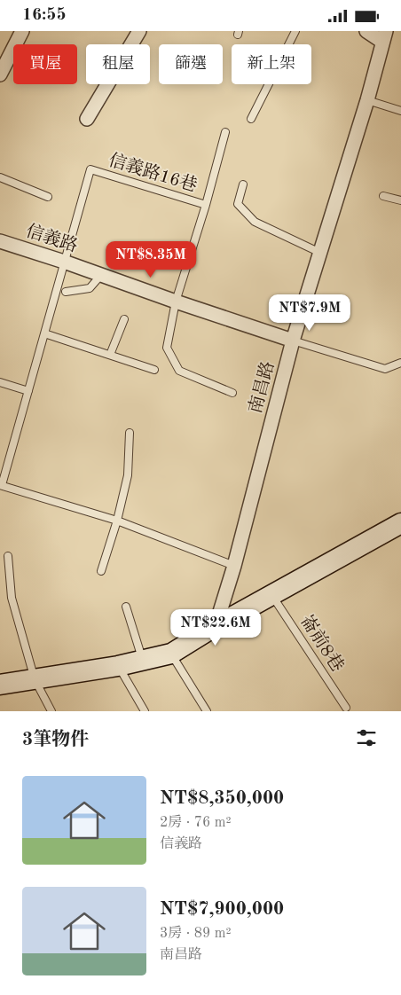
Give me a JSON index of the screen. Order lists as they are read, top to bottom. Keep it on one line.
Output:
{"streets":{"street":["信義路","南昌路"],"lane":["信義路16巷","崙前8巷"]},"crossings":[["信義路16巷","信義路"],["信義路","南昌路"]],"page":{"status":"16:55","chip":["買屋","租屋","篩選","新上架"],"price":["NT$8.35M","NT$7.9M","NT$22.6M"],"heading":"3筆物件","list":[{"name":"NT$8,350,000","note":"2房 · 76 m² · 信義路"},{"name":"NT$7,900,000","note":"3房 · 89 m² · 南昌路"}]}}
